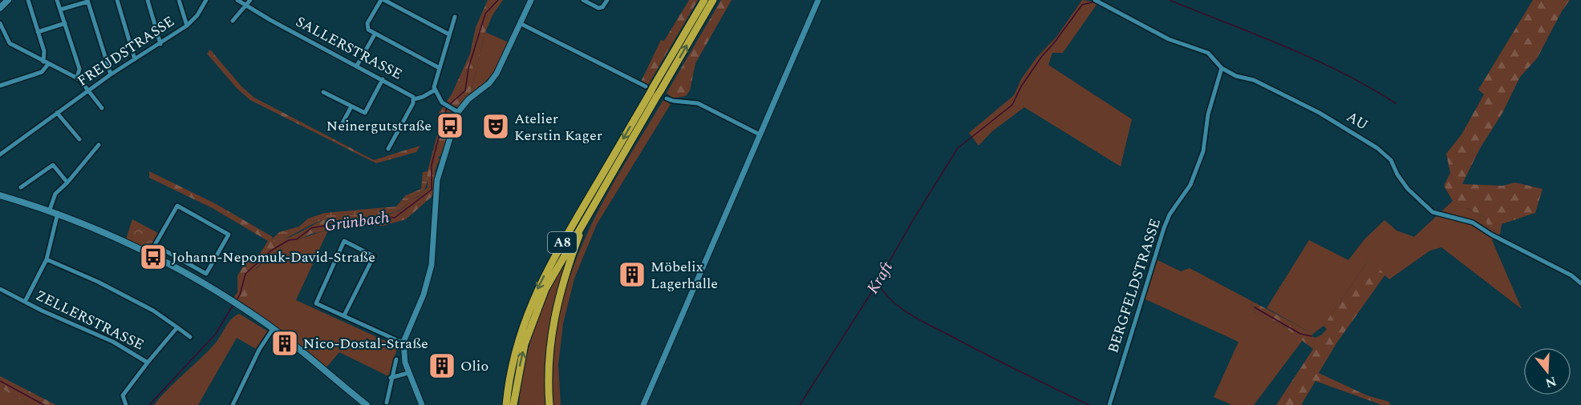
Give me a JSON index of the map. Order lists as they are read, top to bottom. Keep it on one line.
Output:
{"streets":{"highway":["A8"],"street":["SALLERSTRASSE","FREUDSTRASSE","AU","BERGFELDSTRASSE","ZELLERSTRASSE"]},"crossings":[["AU","BERGFELDSTRASSE"]],"water":["Grünbach","Kraft"],"places":{"bus stop":["Neinergutstraße","Johann-Nepomuk-David-Straße"],"theatre":["Atelier Kerstin Kager"],"building":["Möbelix Lagerhalle","Nico-Dostal-Straße","Olio"]},"north":"bottom"}
